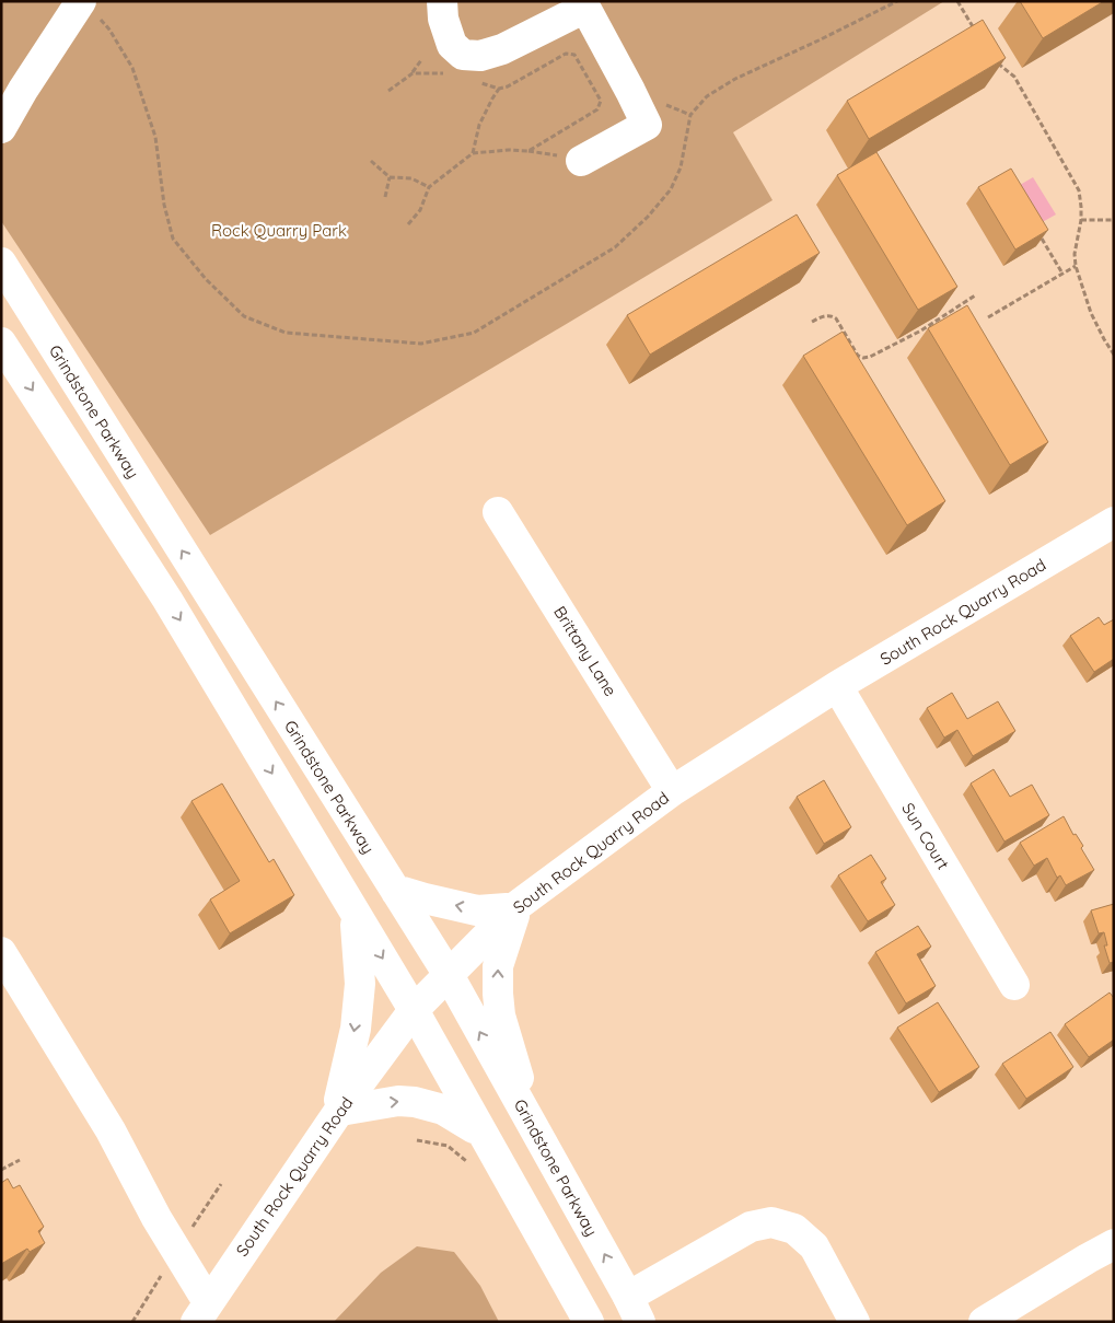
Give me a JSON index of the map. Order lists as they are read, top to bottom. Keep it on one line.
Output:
{"streets":{"main road":["Grindstone Parkway","South Rock Quarry Road","Brittany Lane","Sun Court"]},"crossings":[["Grindstone Parkway","South Rock Quarry Road"],["South Rock Quarry Road","Brittany Lane"],["South Rock Quarry Road","Sun Court"]],"parks":["Rock Quarry Park"]}
